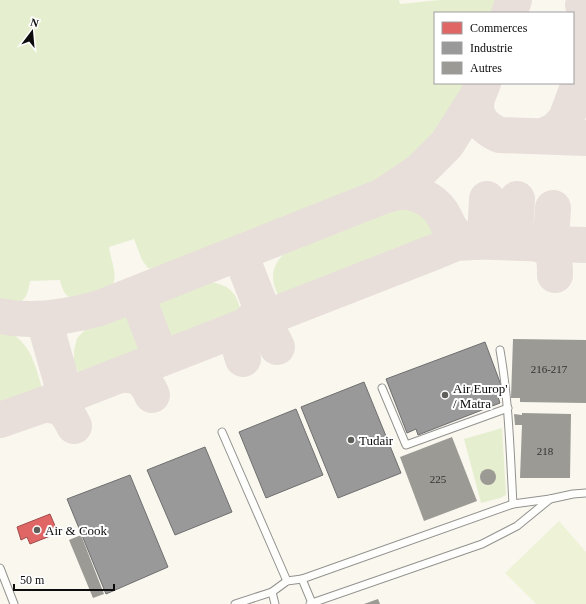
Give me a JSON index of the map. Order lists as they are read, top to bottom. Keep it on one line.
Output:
{"places":["Air Europ' / Matra","Tudair","Air & Cook"],"house_numbers":["216-217","218","225"],"legend":["Commerces","Industrie","Autres"],"scale_bar":"50 m","north":"top"}
